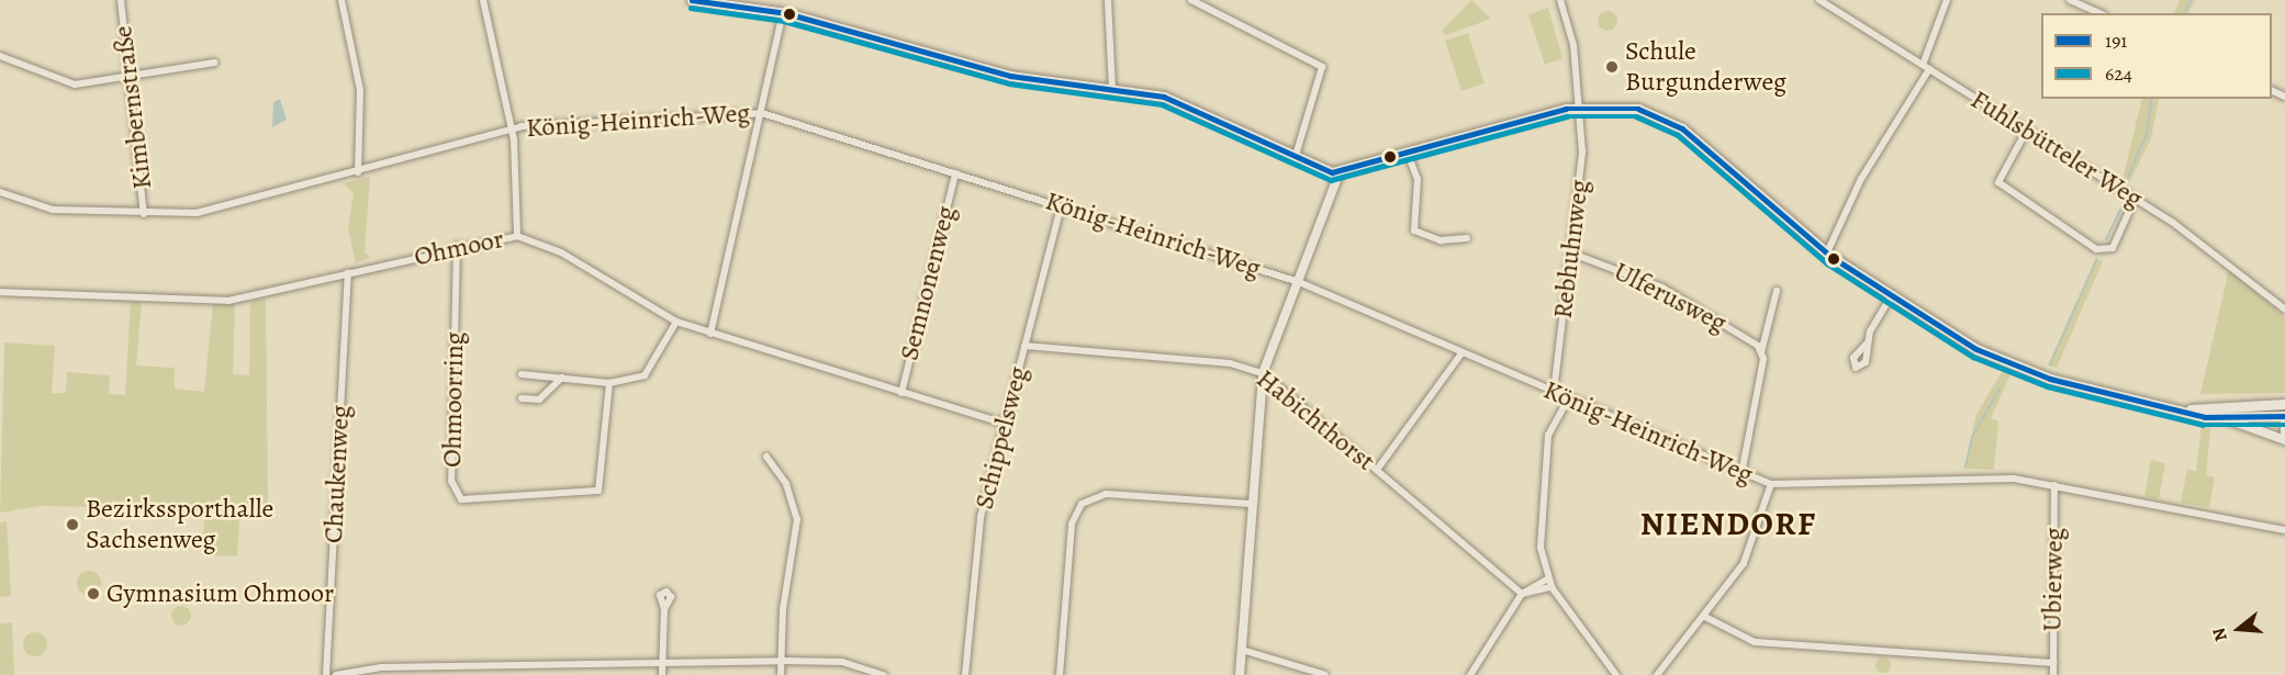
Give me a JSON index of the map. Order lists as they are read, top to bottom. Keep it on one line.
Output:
{"streets":{"street":["Kimbernstraße","König-Heinrich-Weg","Fuhlsbütteler Weg","Ohmoor","Rebhuhnweg","Semnonenweg","Ulferusweg","Ohmoorring","Habichthorst","Schippelsweg","Chaukenweg","Ubierweg"]},"crossings":[["Kimbernstraße","König-Heinrich-Weg"],["König-Heinrich-Weg","Rebhuhnweg"],["König-Heinrich-Weg","Semnonenweg"],["König-Heinrich-Weg","Schippelsweg"],["König-Heinrich-Weg","Ubierweg"],["Ohmoor","Semnonenweg"],["Ohmoor","Ohmoorring"],["Ohmoor","Schippelsweg"],["Ohmoor","Chaukenweg"],["Rebhuhnweg","Ulferusweg"],["Habichthorst","Schippelsweg"]],"districts":["NIENDORF"],"places":["Schule Burgunderweg","Bezirkssporthalle Sachsenweg","Gymnasium Ohmoor"],"lines":["transit line 191","transit line 624"],"legend":["191","624"],"north":"left"}
